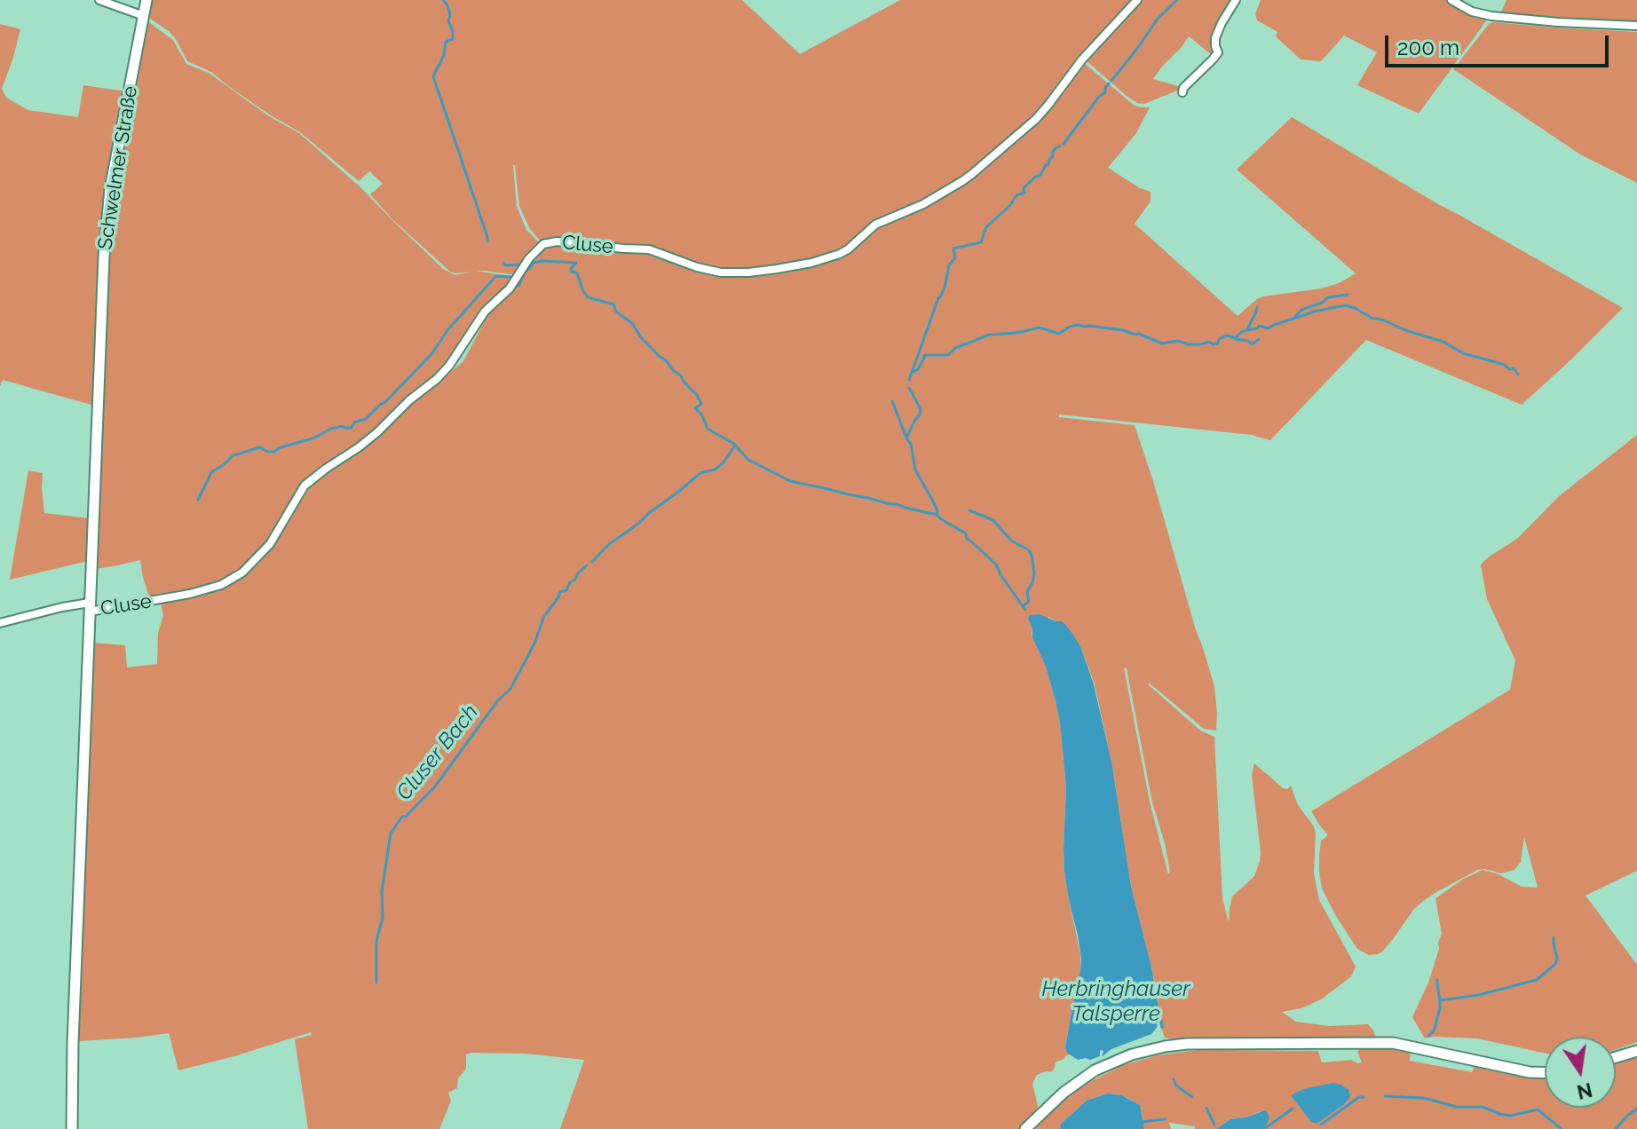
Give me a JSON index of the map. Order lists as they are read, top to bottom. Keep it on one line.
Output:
{"streets":{"main road":["Schwelmer Straße","Cluse"]},"crossings":[["Schwelmer Straße","Cluse"]],"water":["Cluser Bach","Herbringhauser Talsperre"],"scale_bar":"200 m","north":"bottom"}
